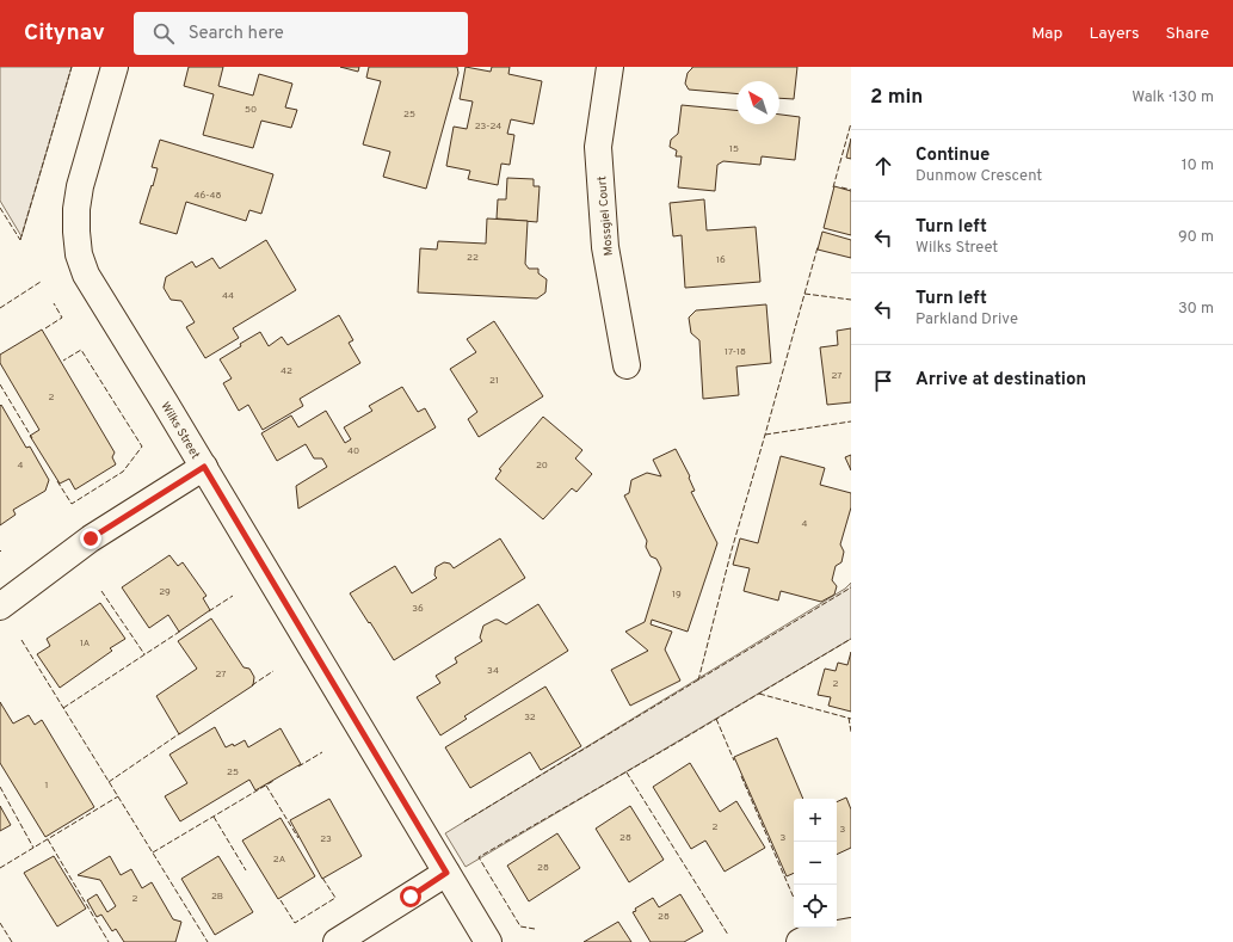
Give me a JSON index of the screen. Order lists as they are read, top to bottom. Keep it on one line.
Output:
{"streets":{"street":["Mossgiel Court","Wilks Street"]},"house_numbers":["50","25","23-24","15","46-48","22","16","44","17-18","42","27","21","2","40","4","20","4","29","19","36","1A","34","27","2","32","25","1","2","3","28","3","23","2A","28","2B","2","28"],"north":"top left","page":{"header":"Citynav","search":"Search here","nav":["Map","Layers","Share"],"heading":["2 min","Walk · 130 m"],"list":[["Continue","Dunmow Crescent","10 m"],["Turn left","Wilks Street","90 m"],["Turn left","Parkland Drive","30 m"],"Arrive at destination"],"map_buttons":["+","−"]}}
